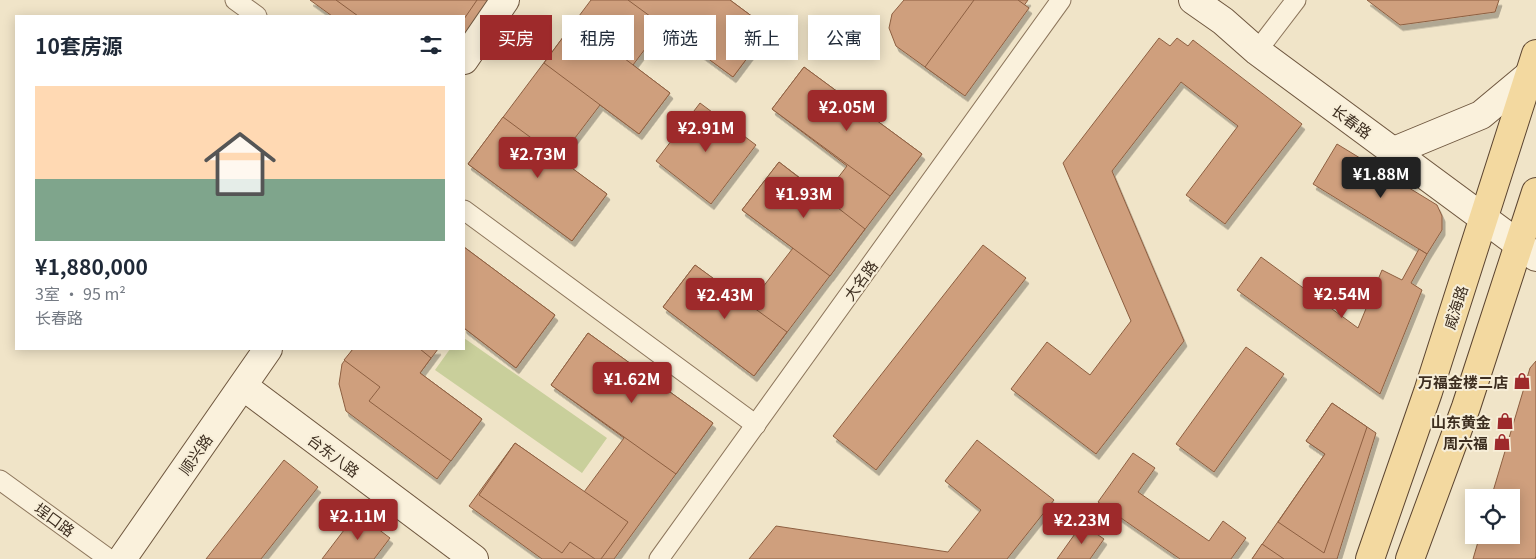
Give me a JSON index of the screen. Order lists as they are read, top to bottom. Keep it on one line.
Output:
{"streets":{"main road":["威海路"],"street":["长春路","大名路","顺兴路","台东八路","埕口路"]},"crossings":[["长春路","威海路"],["顺兴路","台东八路"]],"places":{"shop":["万福金楼二店","山东黄金","周六福"]},"page":{"chip":["买房","租房","筛选","新上","公寓"],"heading":"10套房源","list":[{"name":"¥1,880,000","note":"3室 · 95 m² · 长春路"}],"price":["¥2.05M","¥2.91M","¥2.73M","¥1.88M","¥1.93M","¥2.54M","¥2.43M","¥1.62M","¥2.11M","¥2.23M"]}}
